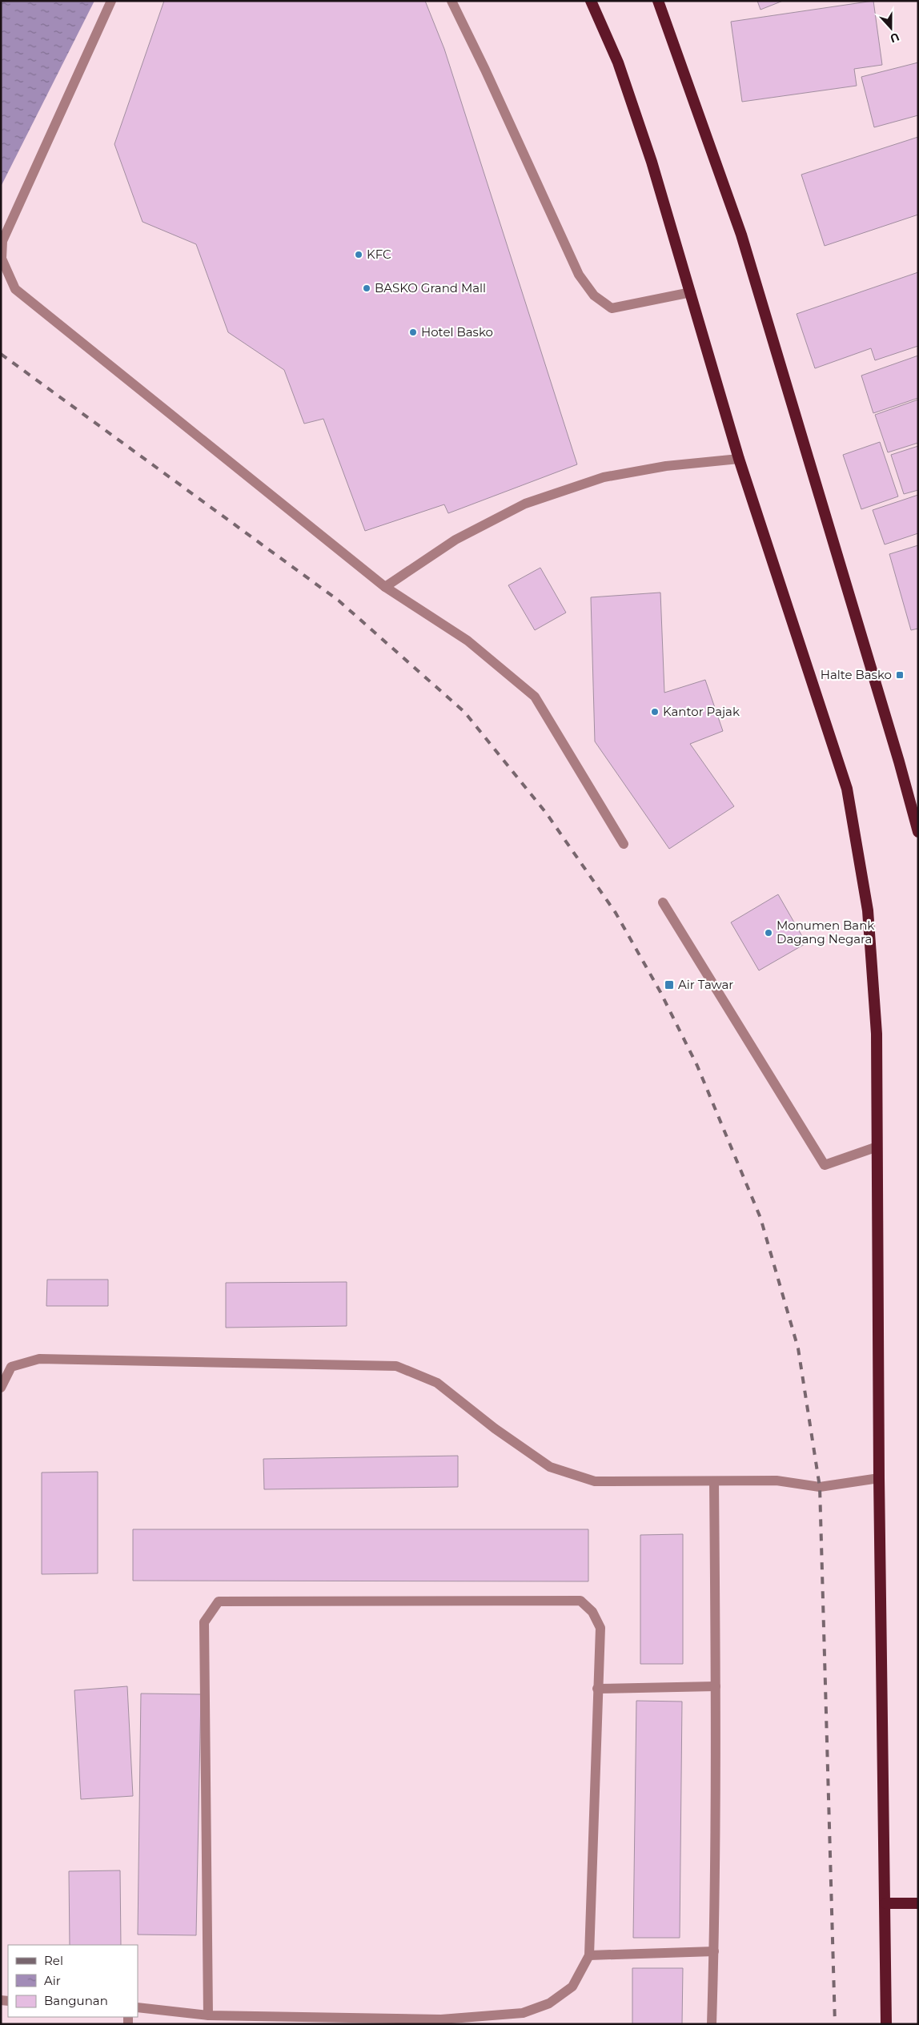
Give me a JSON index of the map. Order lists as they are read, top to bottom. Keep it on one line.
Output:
{"places":{"other":["KFC","BASKO Grand Mall","Hotel Basko","Kantor Pajak","Monumen Bank Dagang Negara"],"transit":["Halte Basko","Air Tawar"]},"legend":["Rel","Air","Bangunan"],"north":"bottom"}
